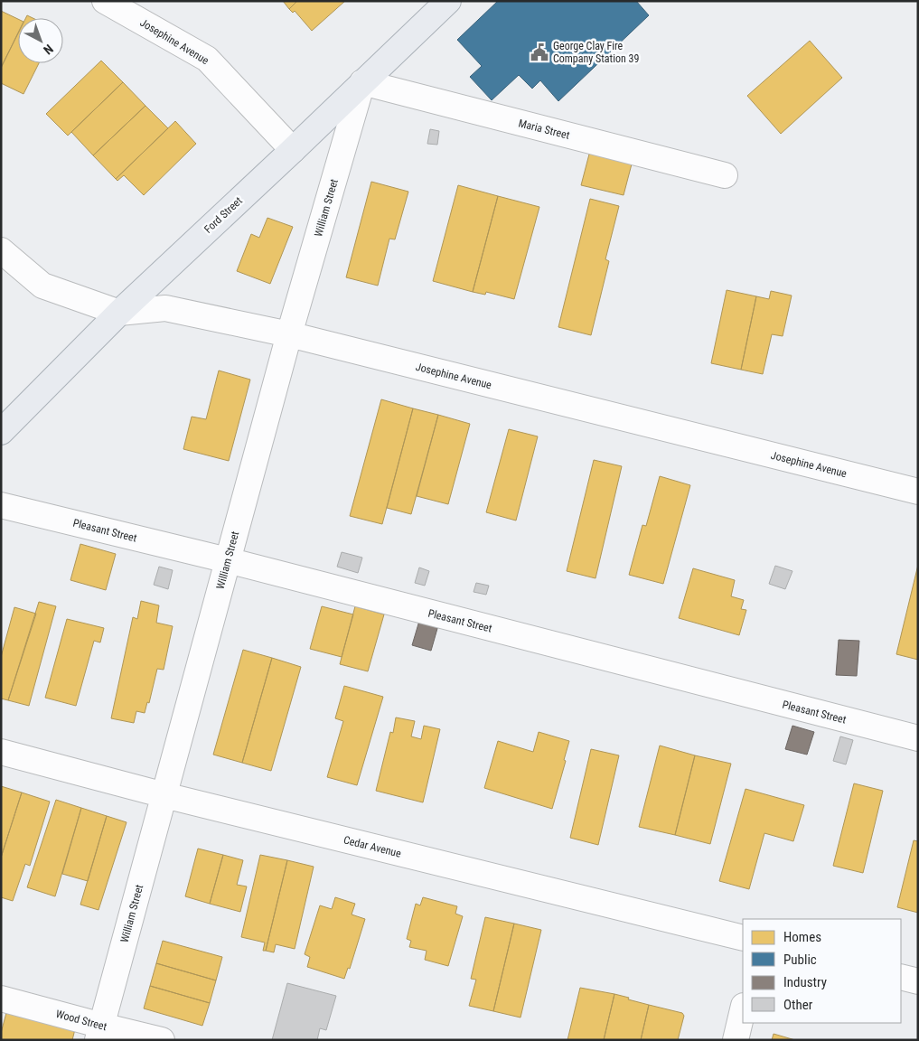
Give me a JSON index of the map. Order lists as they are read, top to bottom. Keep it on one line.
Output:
{"streets":{"main road":["Ford Street"],"street":["Josephine Avenue","Maria Street","William Street","Pleasant Street","Cedar Avenue","Wood Street"]},"crossings":[["Josephine Avenue","William Street"],["Josephine Avenue","Ford Street"],["Maria Street","William Street"],["Maria Street","Ford Street"],["William Street","Ford Street"],["William Street","Pleasant Street"],["William Street","Cedar Avenue"],["William Street","Wood Street"]],"places":{"public building":["George Clay Fire Company Station 39"]},"legend":["Homes","Public","Industry","Other"],"north":"bottom right"}
